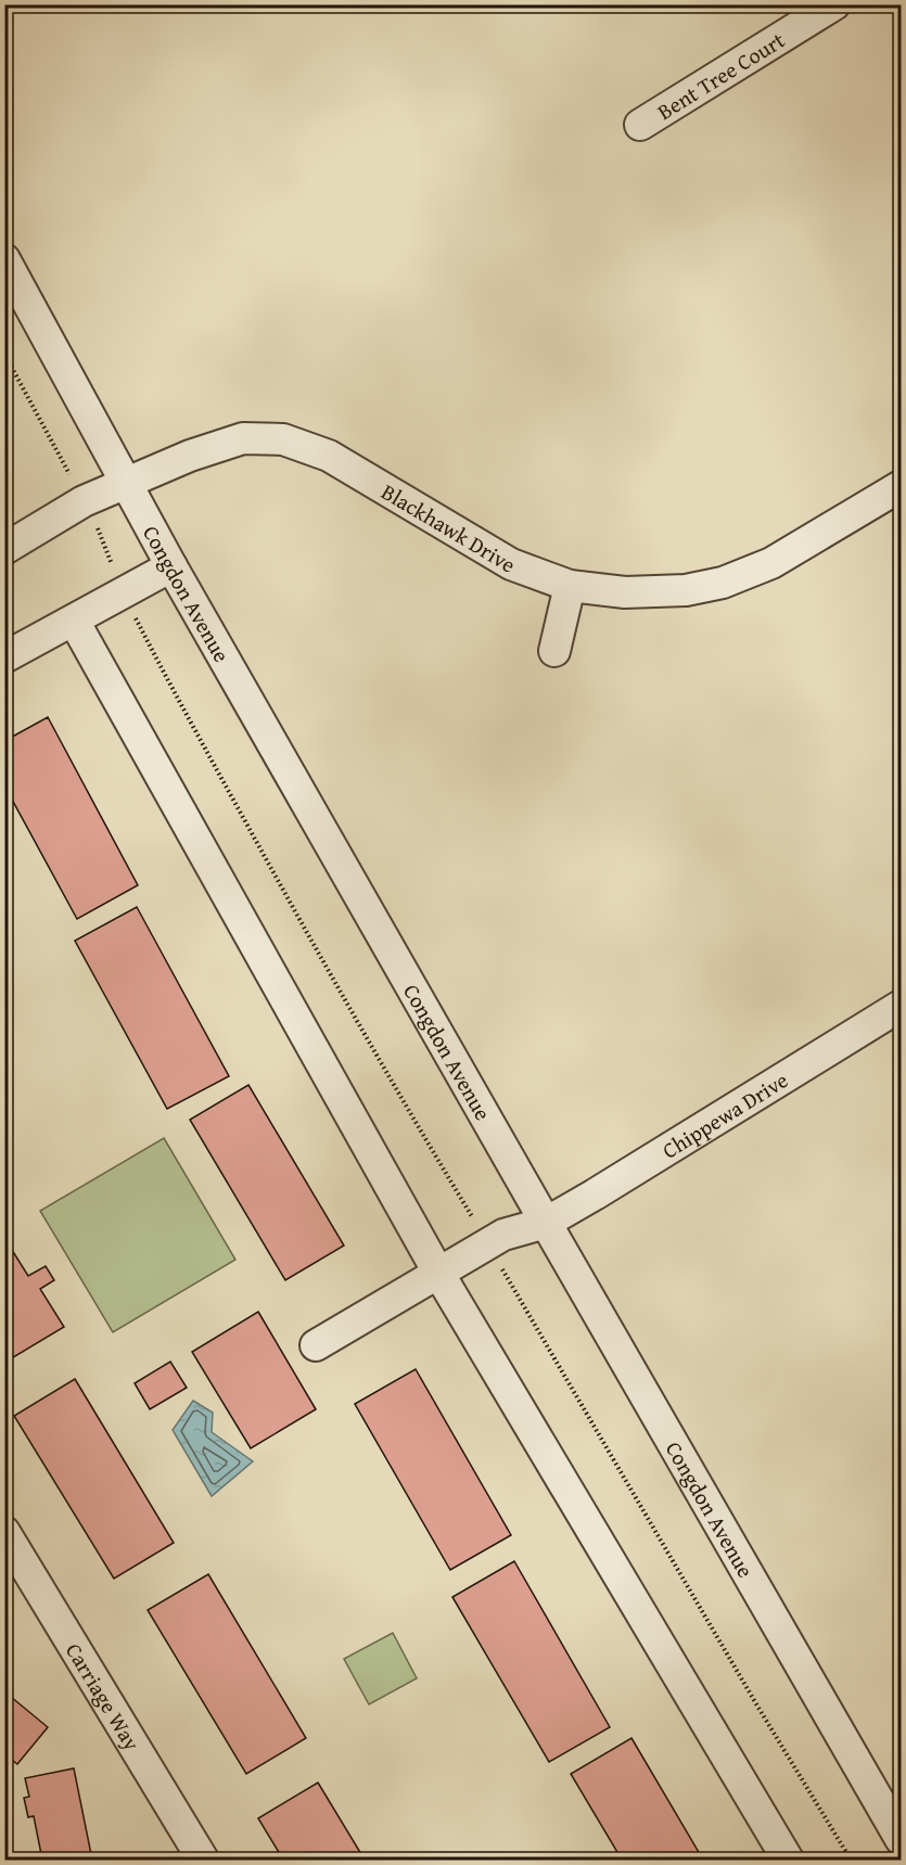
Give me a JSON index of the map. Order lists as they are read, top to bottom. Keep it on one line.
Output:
{"streets":{"street":["Bent Tree Court","Blackhawk Drive","Congdon Avenue","Chippewa Drive","Carriage Way"]},"crossings":[["Blackhawk Drive","Congdon Avenue"],["Congdon Avenue","Chippewa Drive"]]}
